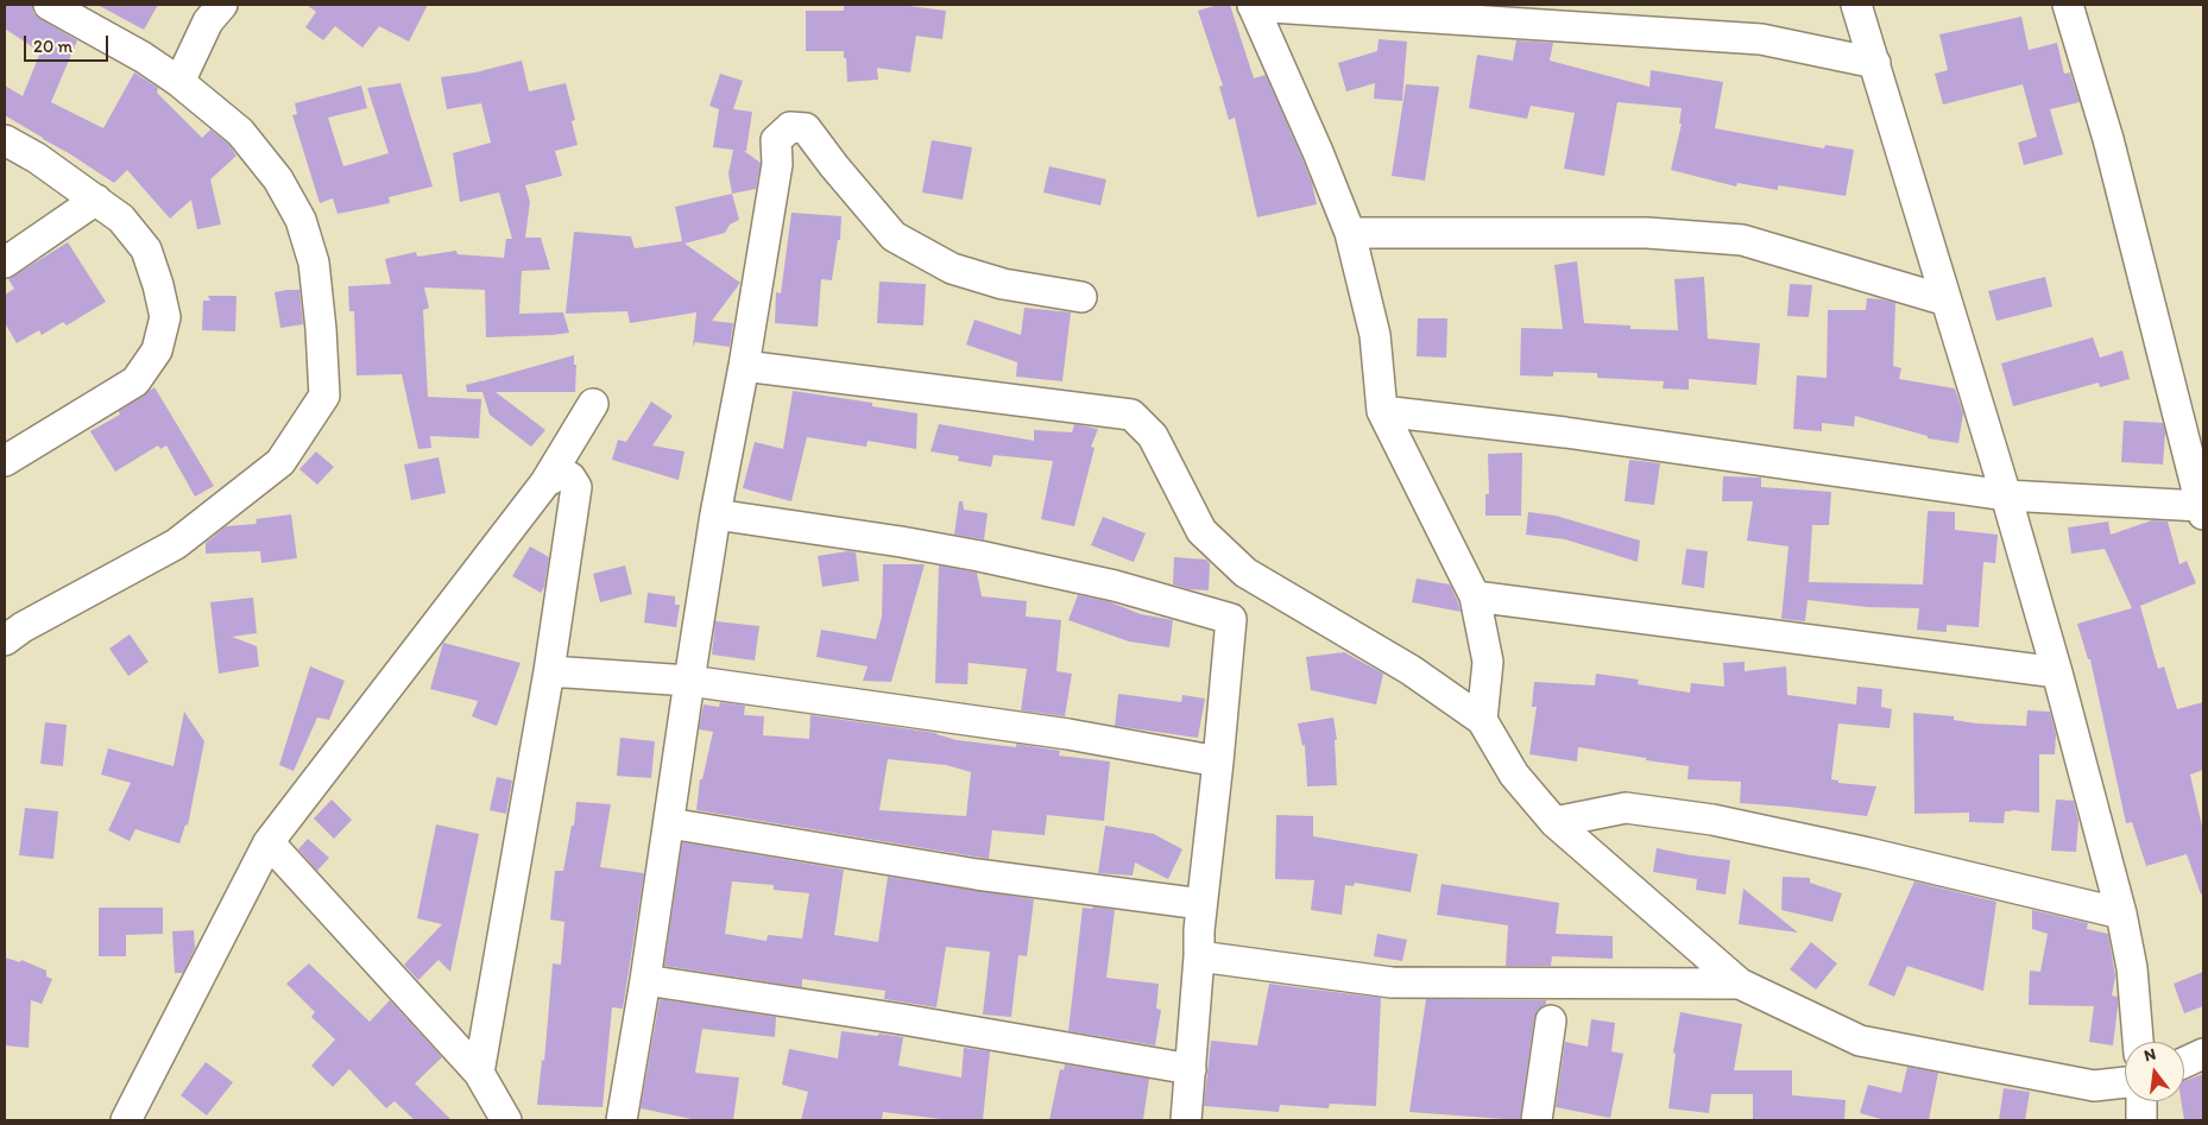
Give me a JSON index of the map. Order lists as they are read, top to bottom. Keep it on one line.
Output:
{"scale_bar":"20 m","north":"top"}
